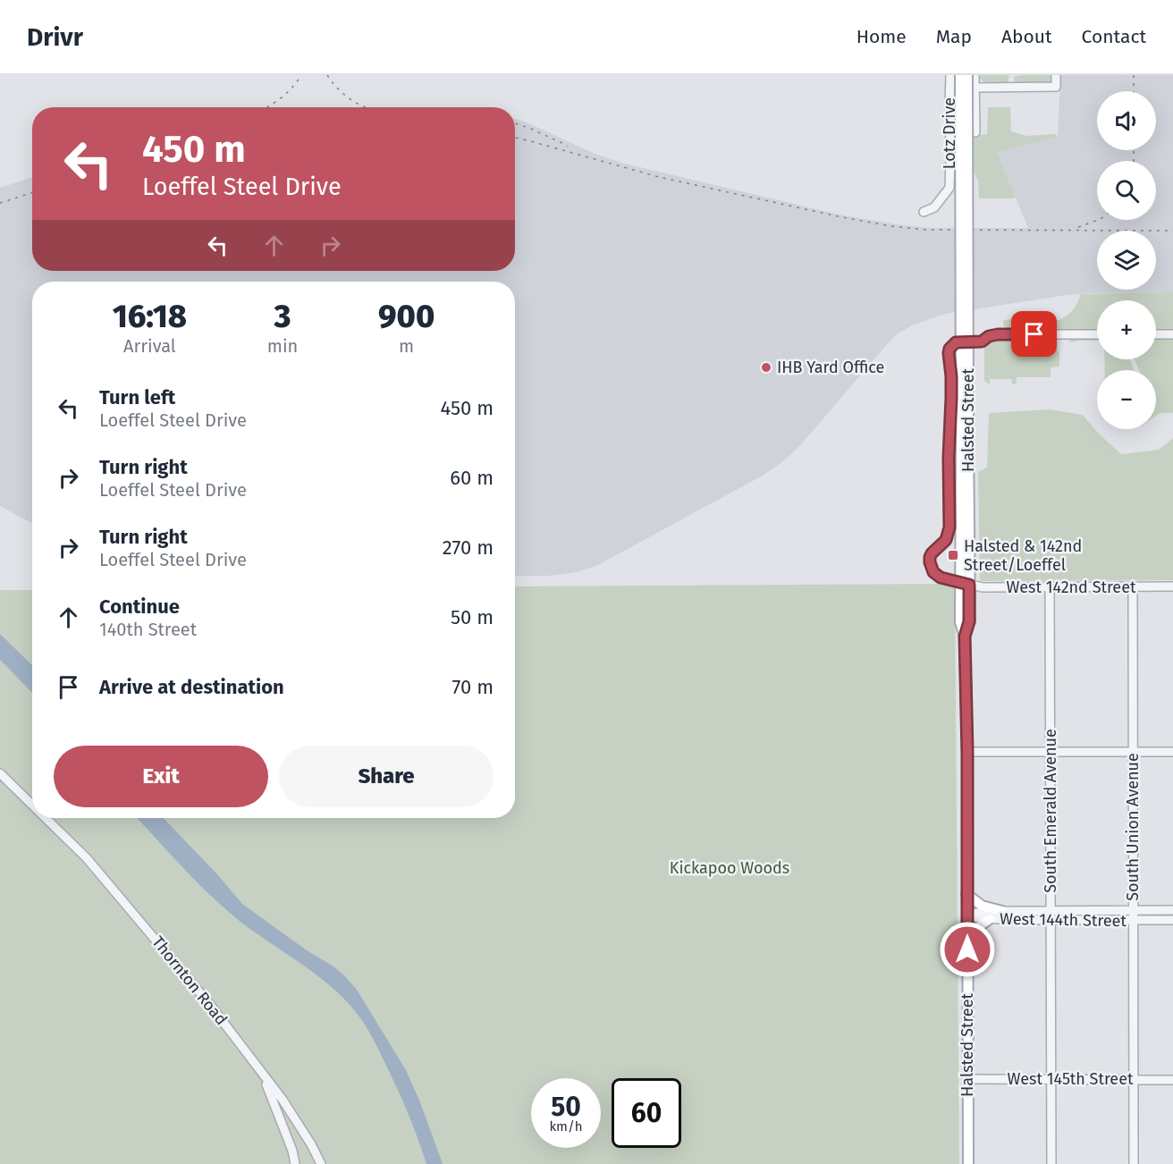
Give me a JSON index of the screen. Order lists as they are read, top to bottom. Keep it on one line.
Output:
{"streets":{"main road":["Halsted Street"],"street":["Lotz Drive","West 142nd Street","South Emerald Avenue","South Union Avenue","West 144th Street","Thornton Road","West 145th Street"]},"crossings":[["Halsted Street","West 142nd Street"],["Halsted Street","West 144th Street"],["Halsted Street","West 145th Street"],["West 142nd Street","South Emerald Avenue"],["West 142nd Street","South Union Avenue"],["South Emerald Avenue","West 144th Street"],["South Emerald Avenue","West 145th Street"],["South Union Avenue","West 144th Street"],["South Union Avenue","West 145th Street"]],"parks":["Kickapoo Woods"],"places":{"other":["IHB Yard Office"],"transit":["Halsted & 142nd Street/Loeffel"]},"page":{"header":"Drivr","nav":["Home","Map","About","Contact"],"map_buttons":["+","−"],"turn":["450 m","Loeffel Steel Drive"],"eta":["16:18","Arrival","3","min","900","m"],"list":[{"name":"Turn left","note":"Loeffel Steel Drive","value":"450 m"},{"name":"Turn right","note":"Loeffel Steel Drive","value":"60 m"},{"name":"Turn right","note":"Loeffel Steel Drive","value":"270 m"},{"name":"Continue","note":"140th Street","value":"50 m"},{"name":"Arrive at destination","value":"70 m"}],"buttons":["Exit","Share"],"speed":"50 km/h","limit":"60"}}
